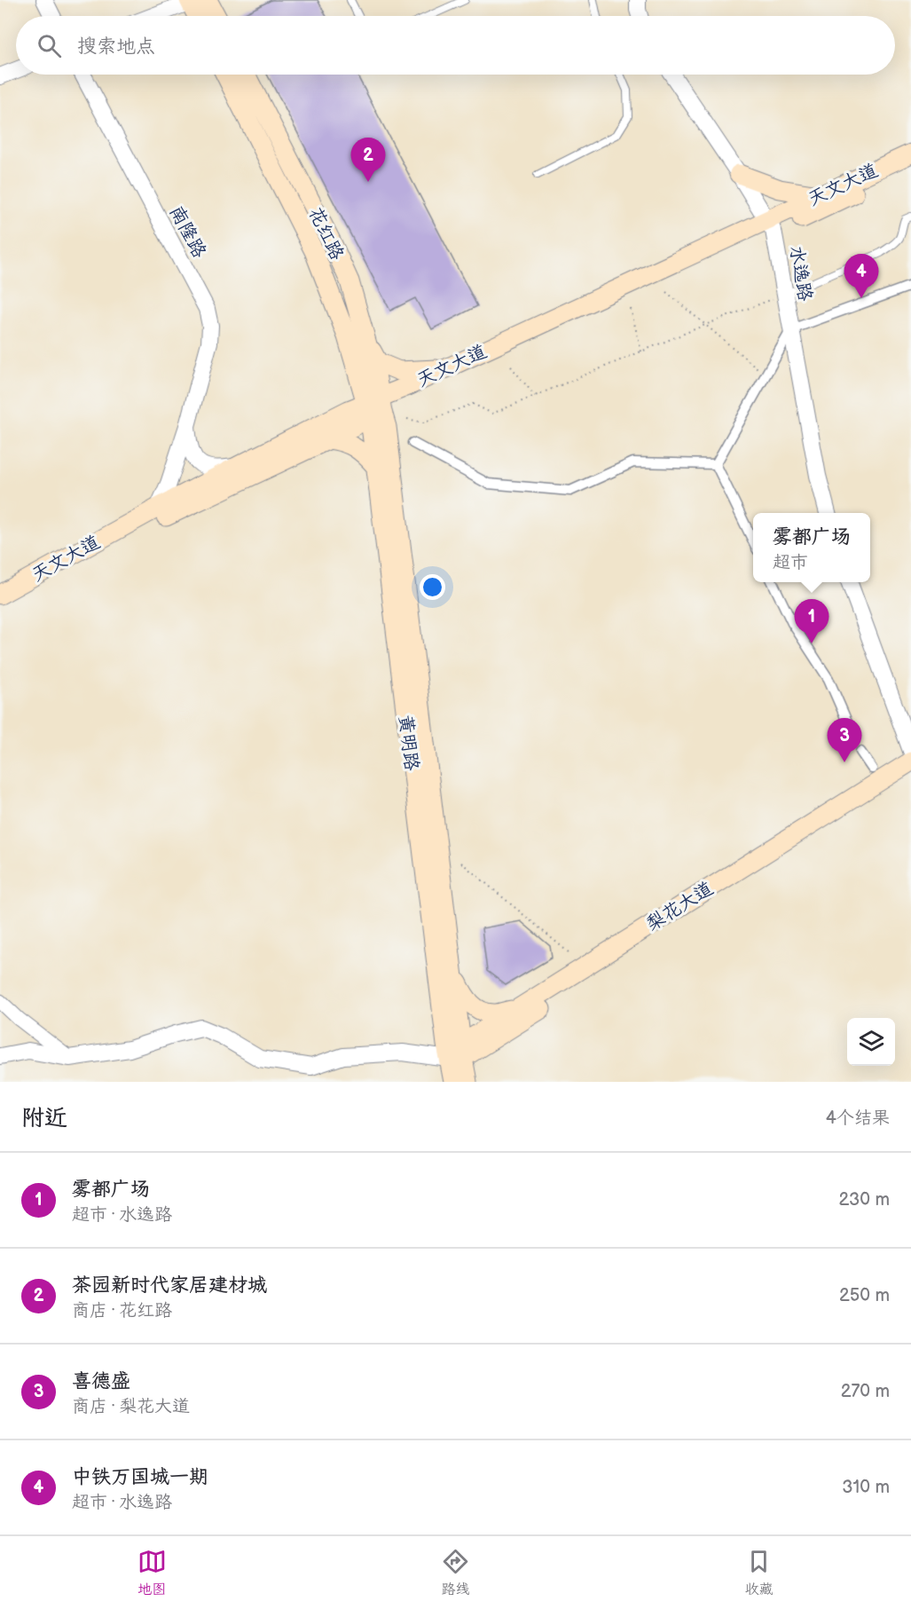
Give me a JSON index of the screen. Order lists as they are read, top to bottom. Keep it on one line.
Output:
{"streets":{"main road":["天文大道","花红路","黄明路","梨花大道"],"street":["南隆路","水逸路"]},"crossings":[["天文大道","南隆路"],["天文大道","花红路"],["天文大道","水逸路"],["天文大道","黄明路"],["花红路","黄明路"],["黄明路","梨花大道"]],"page":{"search":"搜索地点","pins":["2","4","1","3"],"popup":["雾都广场","超市"],"heading":["附近","4个结果"],"list":[{"mark":"1","name":"雾都广场","note":"超市 · 水逸路","value":"230 m"},{"mark":"2","name":"茶园新时代家居建材城","note":"商店 · 花红路","value":"250 m"},{"mark":"3","name":"喜德盛","note":"商店 · 梨花大道","value":"270 m"},{"mark":"4","name":"中铁万国城一期","note":"超市 · 水逸路","value":"310 m"}],"nav":["地图","路线","收藏"]}}
